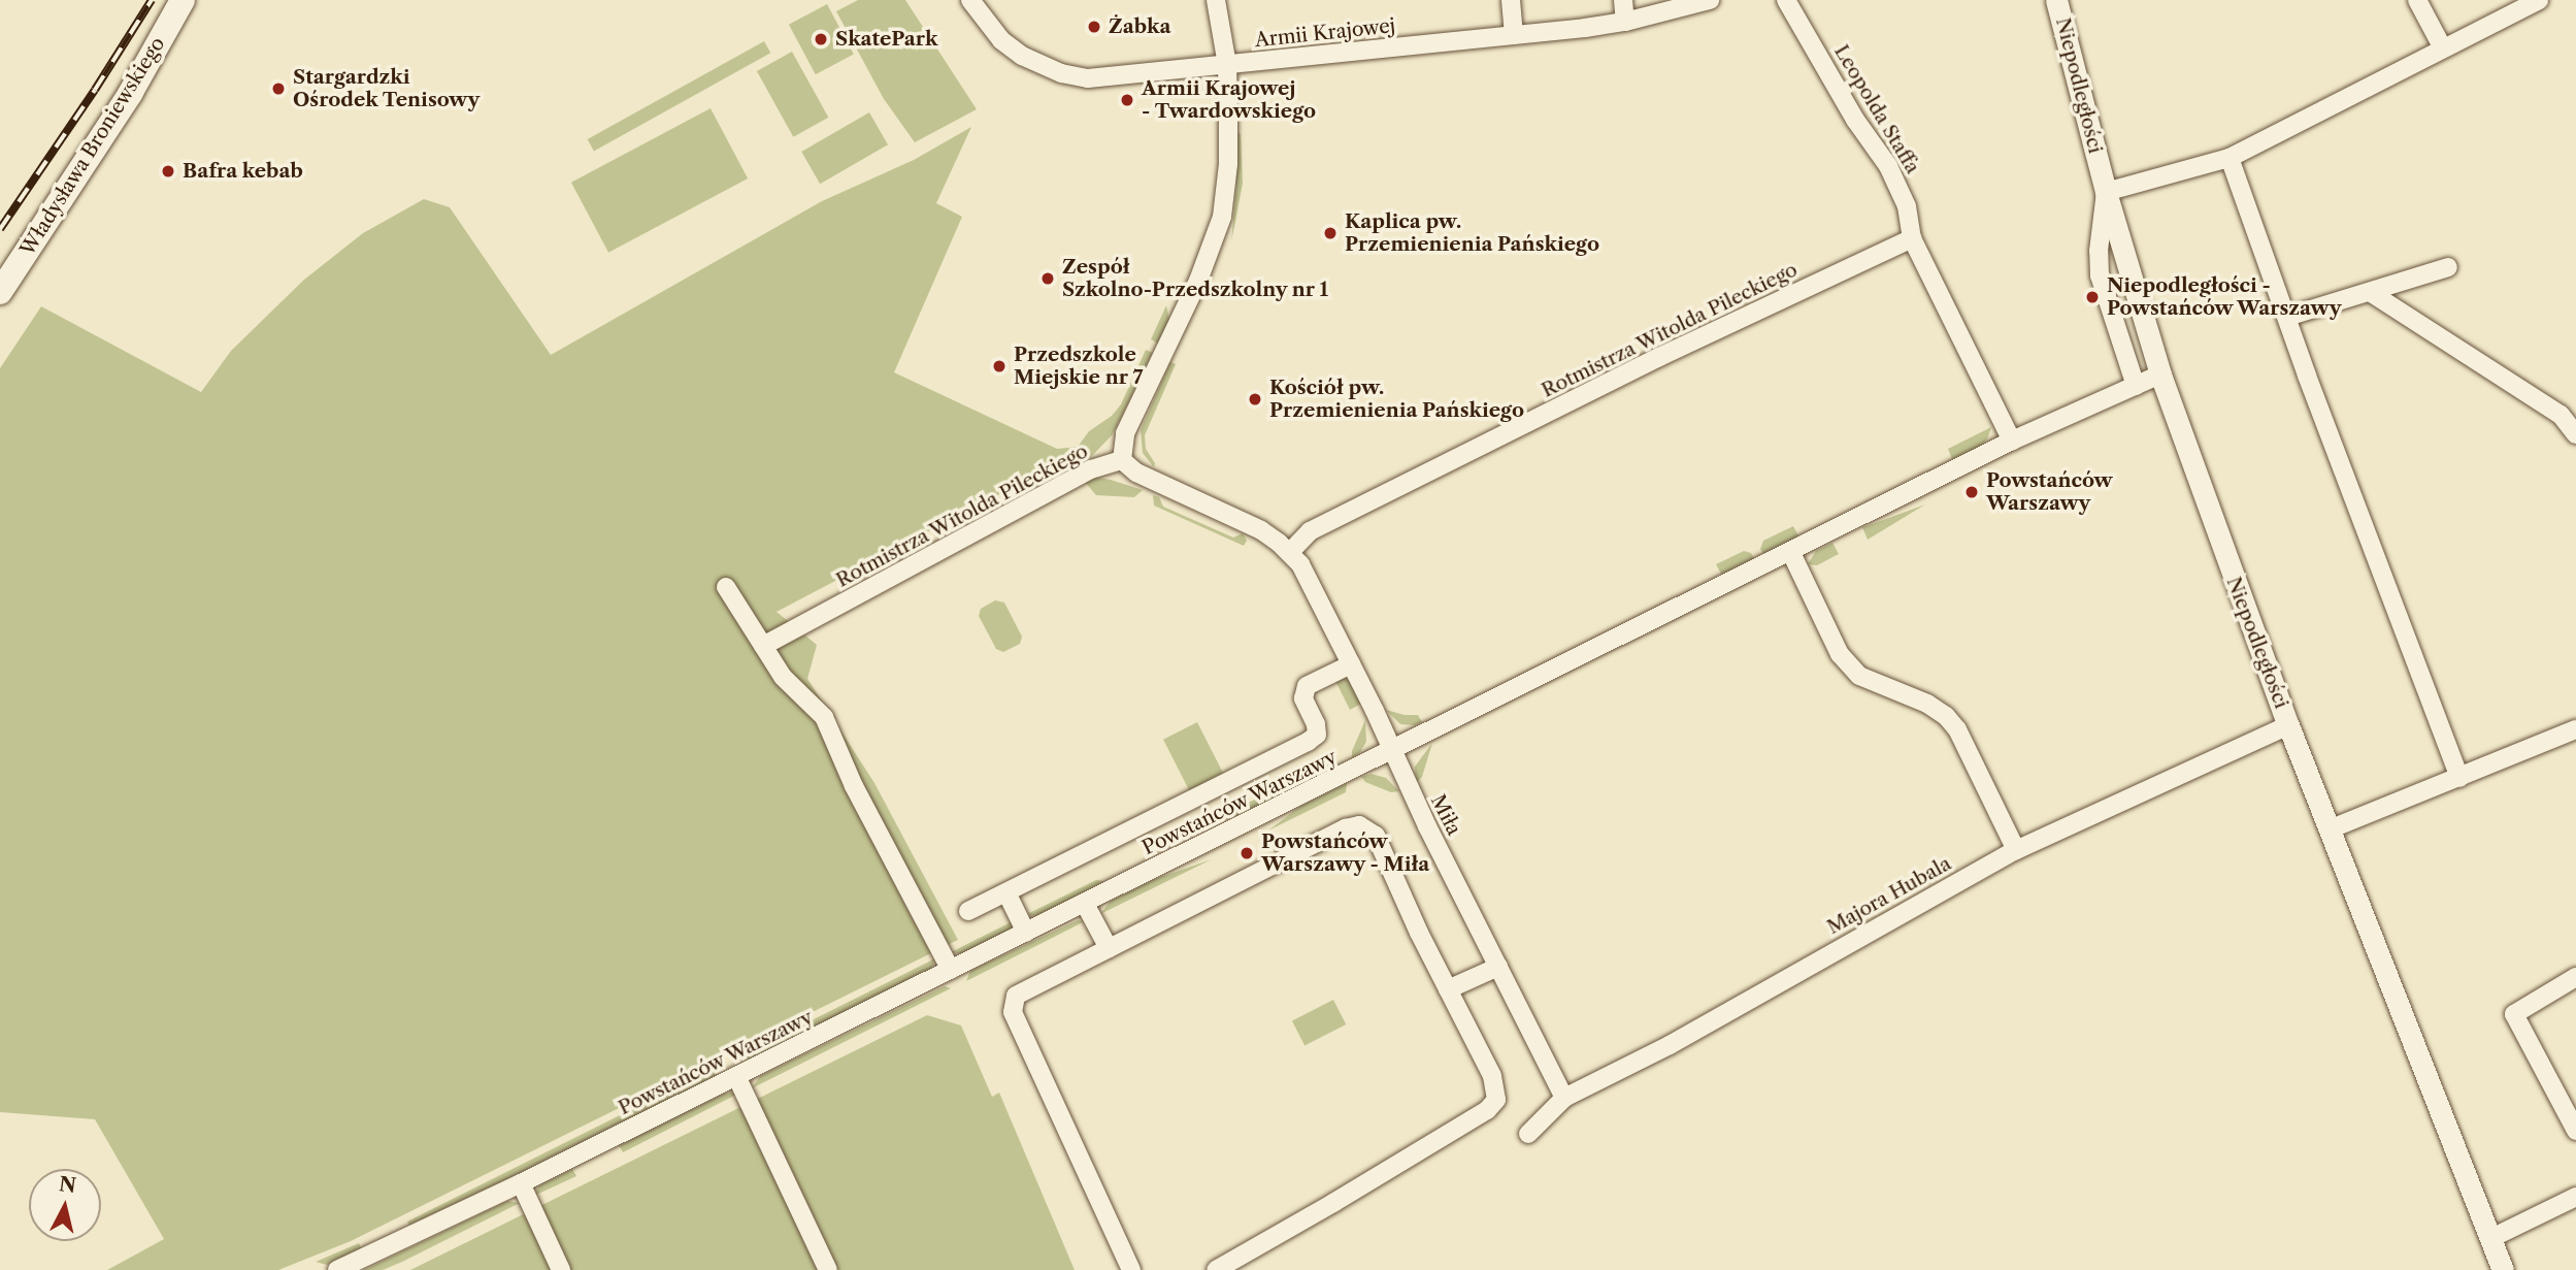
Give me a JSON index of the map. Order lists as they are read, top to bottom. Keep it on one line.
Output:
{"streets":{"main road":["Władysława Broniewskiego"],"street":["Armii Krajowej","Niepodległości","Leopolda Staffa","Rotmistrza Witolda Pileckiego","Powstańców Warszawy","Miła","Majora Hubala"]},"crossings":[["Niepodległości","Powstańców Warszawy"],["Niepodległości","Majora Hubala"],["Leopolda Staffa","Rotmistrza Witolda Pileckiego"],["Leopolda Staffa","Powstańców Warszawy"],["Rotmistrza Witolda Pileckiego","Miła"],["Powstańców Warszawy","Miła"],["Miła","Majora Hubala"]],"places":["Żabka","SkatePark","Stargardzki Ośrodek Tenisowy","Armii Krajowej - Twardowskiego","Bafra kebab","Kaplica pw. Przemienienia Pańskiego","Zespół Szkolno-Przedszkolny nr 1","Niepodległości - Powstańców Warszawy","Przedszkole Miejskie nr 7","Kościół pw. Przemienienia Pańskiego","Powstańców Warszawy","Powstańców Warszawy - Miła"],"north":"top"}
